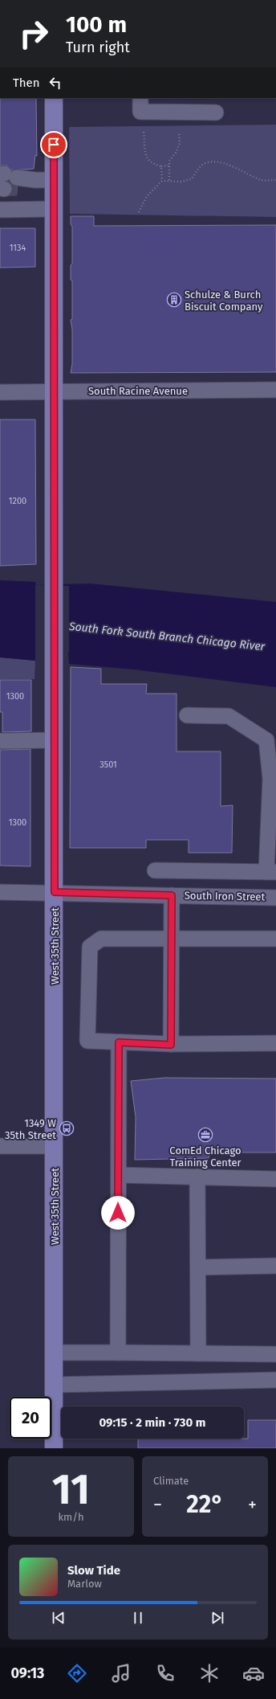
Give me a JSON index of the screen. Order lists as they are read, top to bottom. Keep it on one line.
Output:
{"streets":{"main road":["West 35th Street"],"street":["South Racine Avenue","South Iron Street"]},"crossings":[["South Racine Avenue","West 35th Street"],["South Iron Street","West 35th Street"]],"water":["South Fork South Branch Chicago River"],"places":{"building":["Schulze & Burch Biscuit Company"],"bus stop":["1349 W 35th Street"],"office":["ComEd Chicago Training Center"]},"house_numbers":["1134","1200","1300","3501","1300"],"page":{"turn":["100 m","Turn right"],"then":"Then","limit":"20","trip":"09:15 · 2 min · 730 m","tile":[["11","km/h"],"Climate"],"heat":["−","22°","+"],"song":["Slow Tide","Marlow"],"tabs":"09:13"}}
